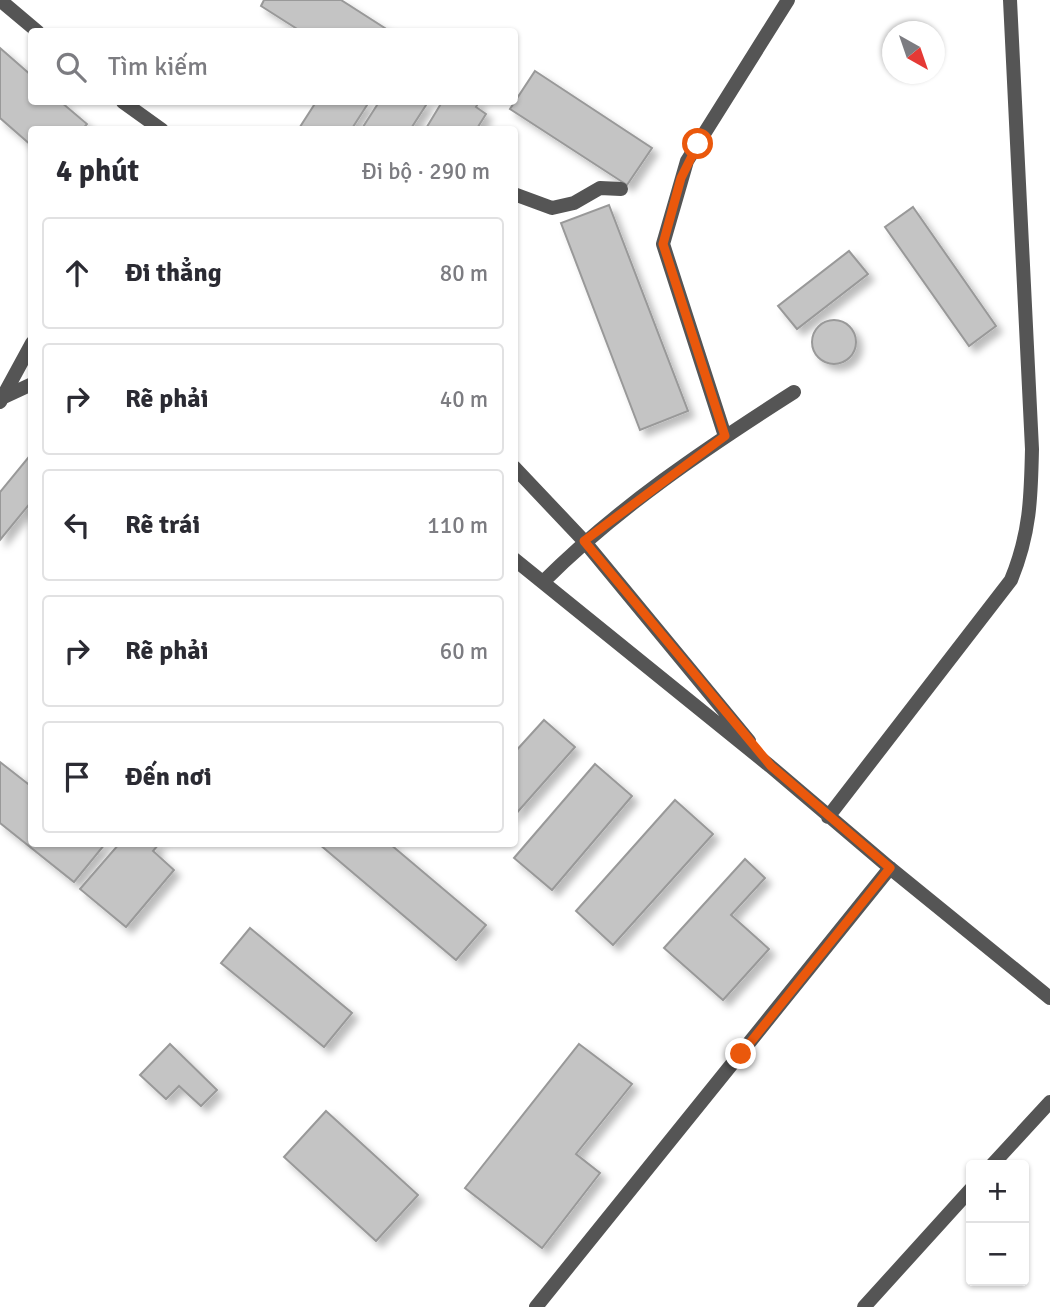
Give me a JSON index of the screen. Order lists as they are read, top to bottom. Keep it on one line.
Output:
{"north":"bottom right","page":{"search":"Tìm kiếm","heading":["4 phút","Đi bộ · 290 m"],"list":[["Đi thẳng","80 m"],["Rẽ phải","40 m"],["Rẽ trái","110 m"],["Rẽ phải","60 m"],"Đến nơi"],"map_buttons":["+","−"]}}
